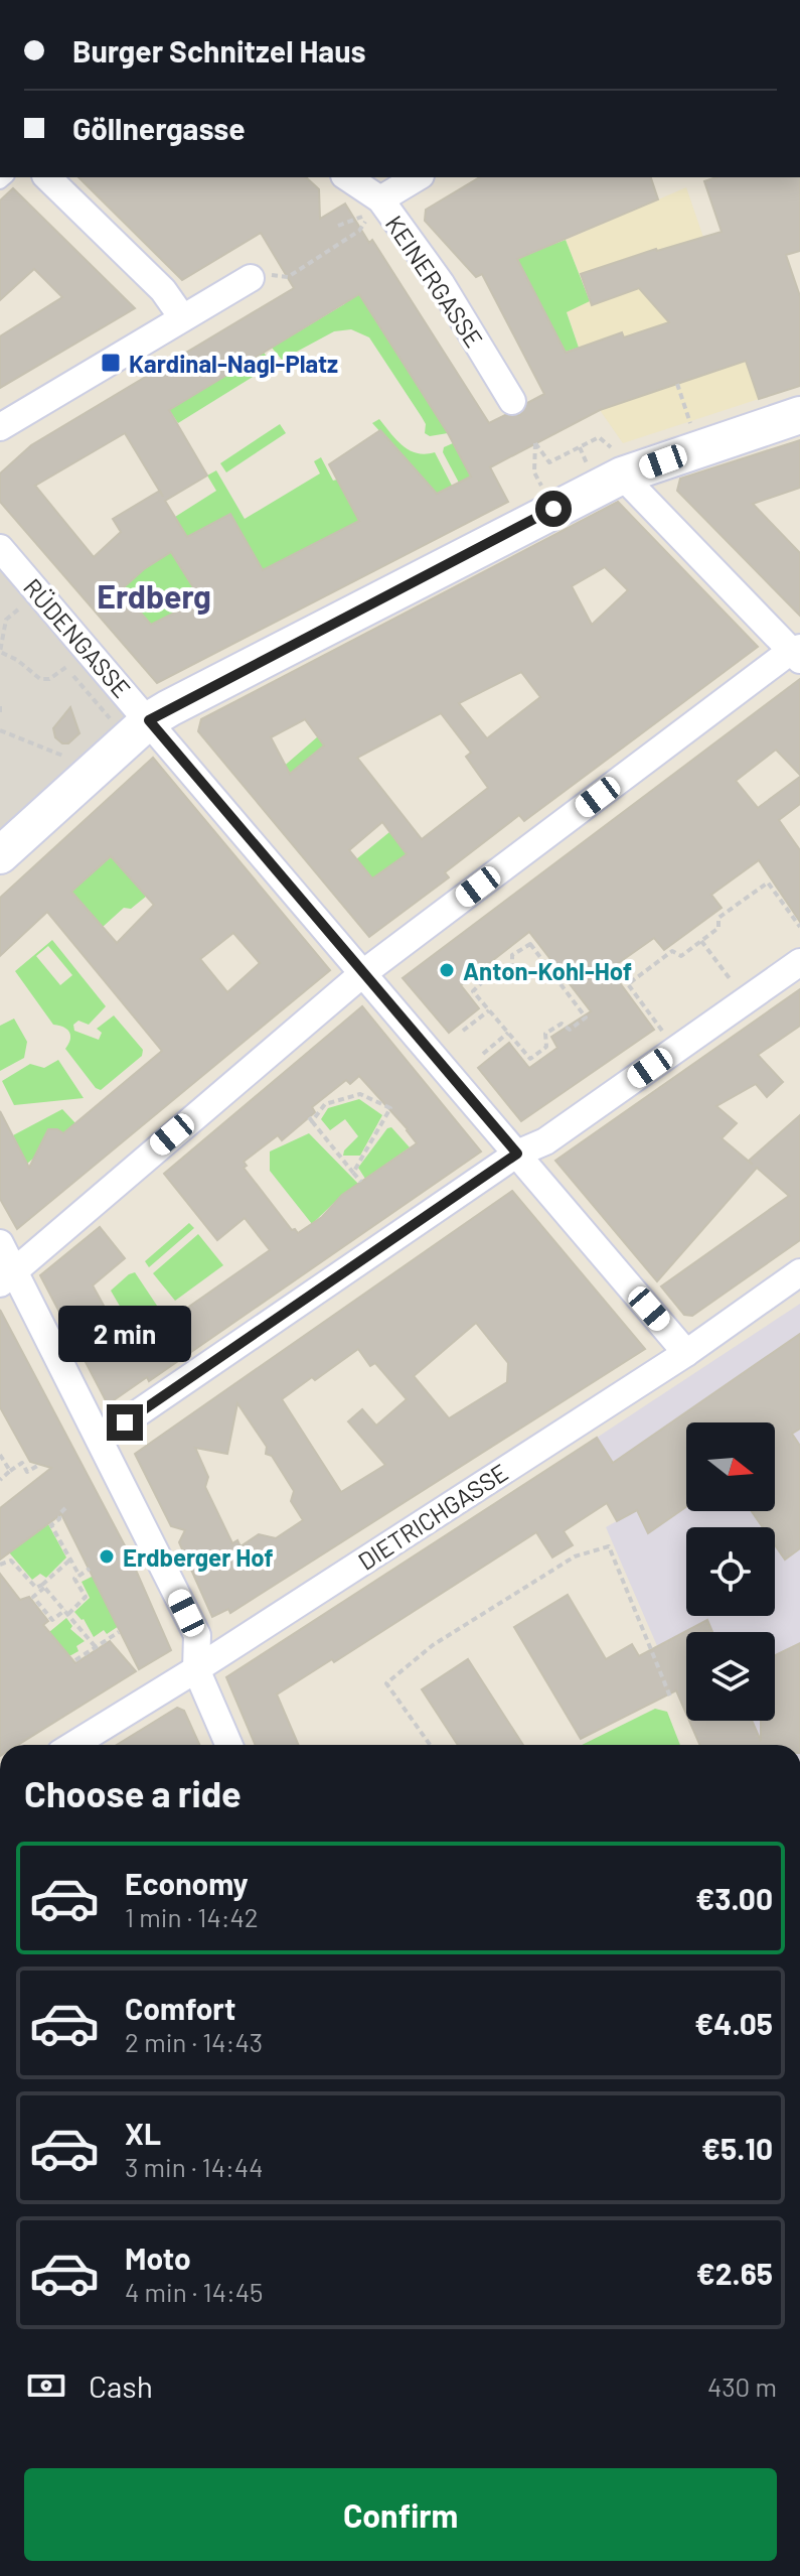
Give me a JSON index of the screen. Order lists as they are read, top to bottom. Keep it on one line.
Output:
{"streets":{"street":["KEINERGASSE","RÜDENGASSE","DIETRICHGASSE"]},"crossings":[["RÜDENGASSE","DIETRICHGASSE"]],"districts":["Erdberg"],"places":{"transit":["Kardinal-Nagl-Platz"],"other":["Anton-Kohl-Hof","Erdberger Hof"]},"north":"right","page":{"banner":["Burger Schnitzel Haus","Göllnergasse"],"bubble":"2 min","heading":"Choose a ride","list":[{"name":"Economy","note":"1 min · 14:42","value":"€3.00"},{"name":"Comfort","note":"2 min · 14:43","value":"€4.05"},{"name":"XL","note":"3 min · 14:44","value":"€5.10"},{"name":"Moto","note":"4 min · 14:45","value":"€2.65"}],"pay":["Cash","430 m"],"buttons":"Confirm"}}
